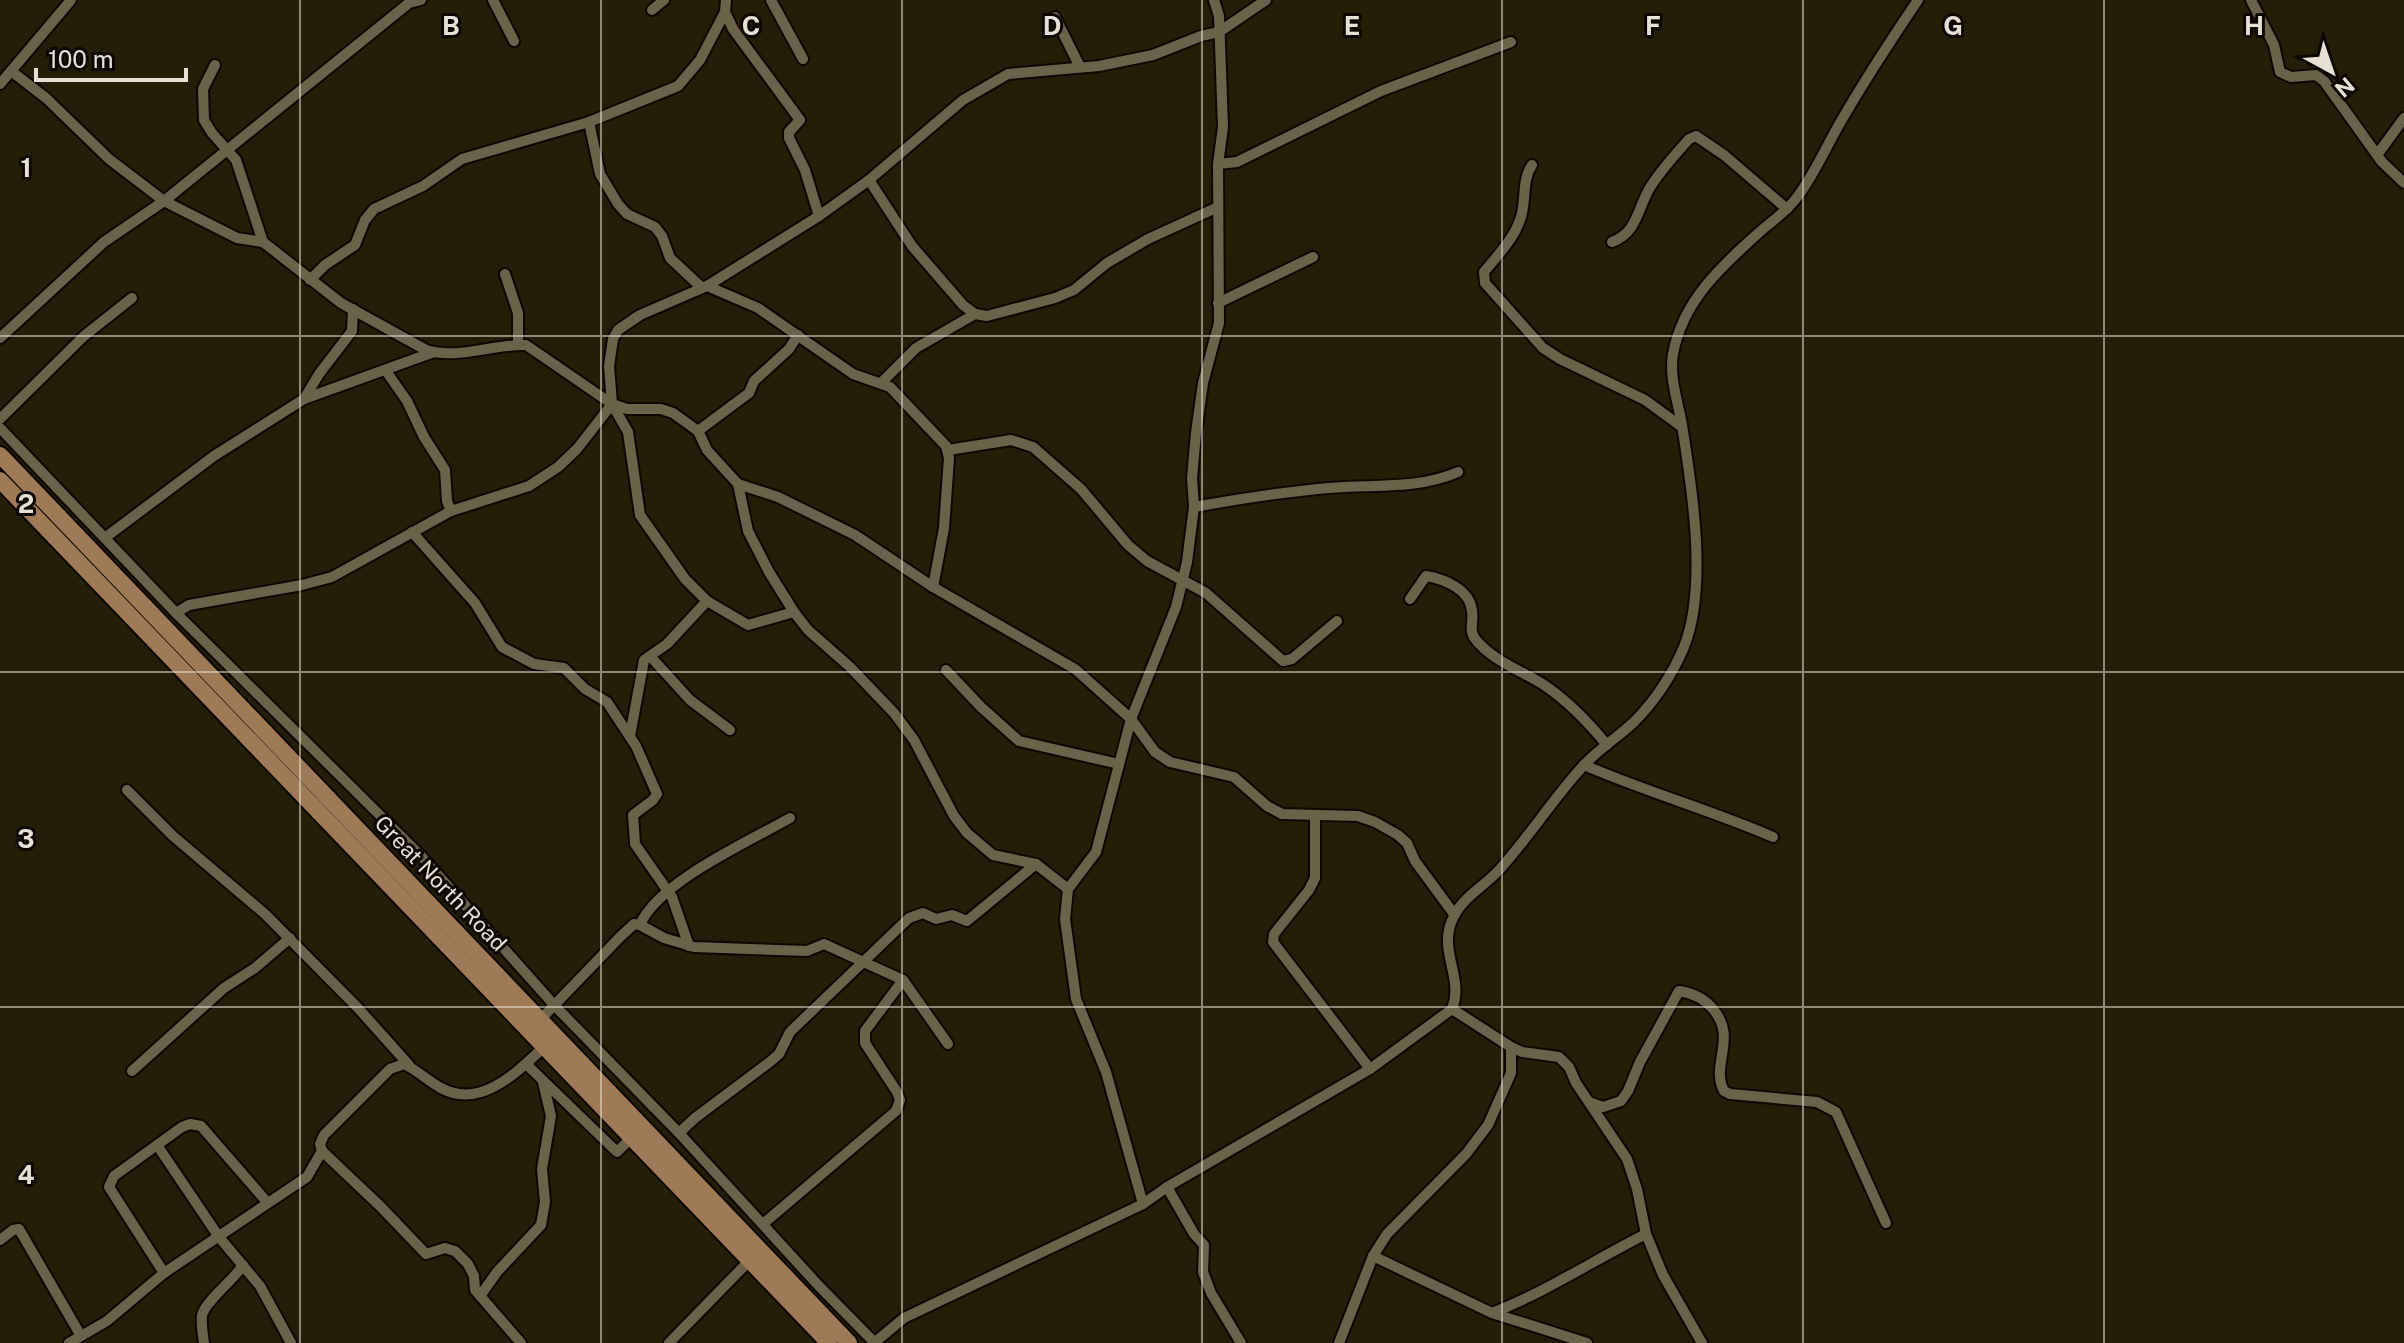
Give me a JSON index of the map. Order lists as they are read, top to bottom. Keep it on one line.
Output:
{"streets":{"main road":["Great North Road"]},"scale_bar":"100 m","north":"bottom right","grid":{"columns":["B","C","D","E","F","G","H"],"rows":["1","2","3","4"]}}
